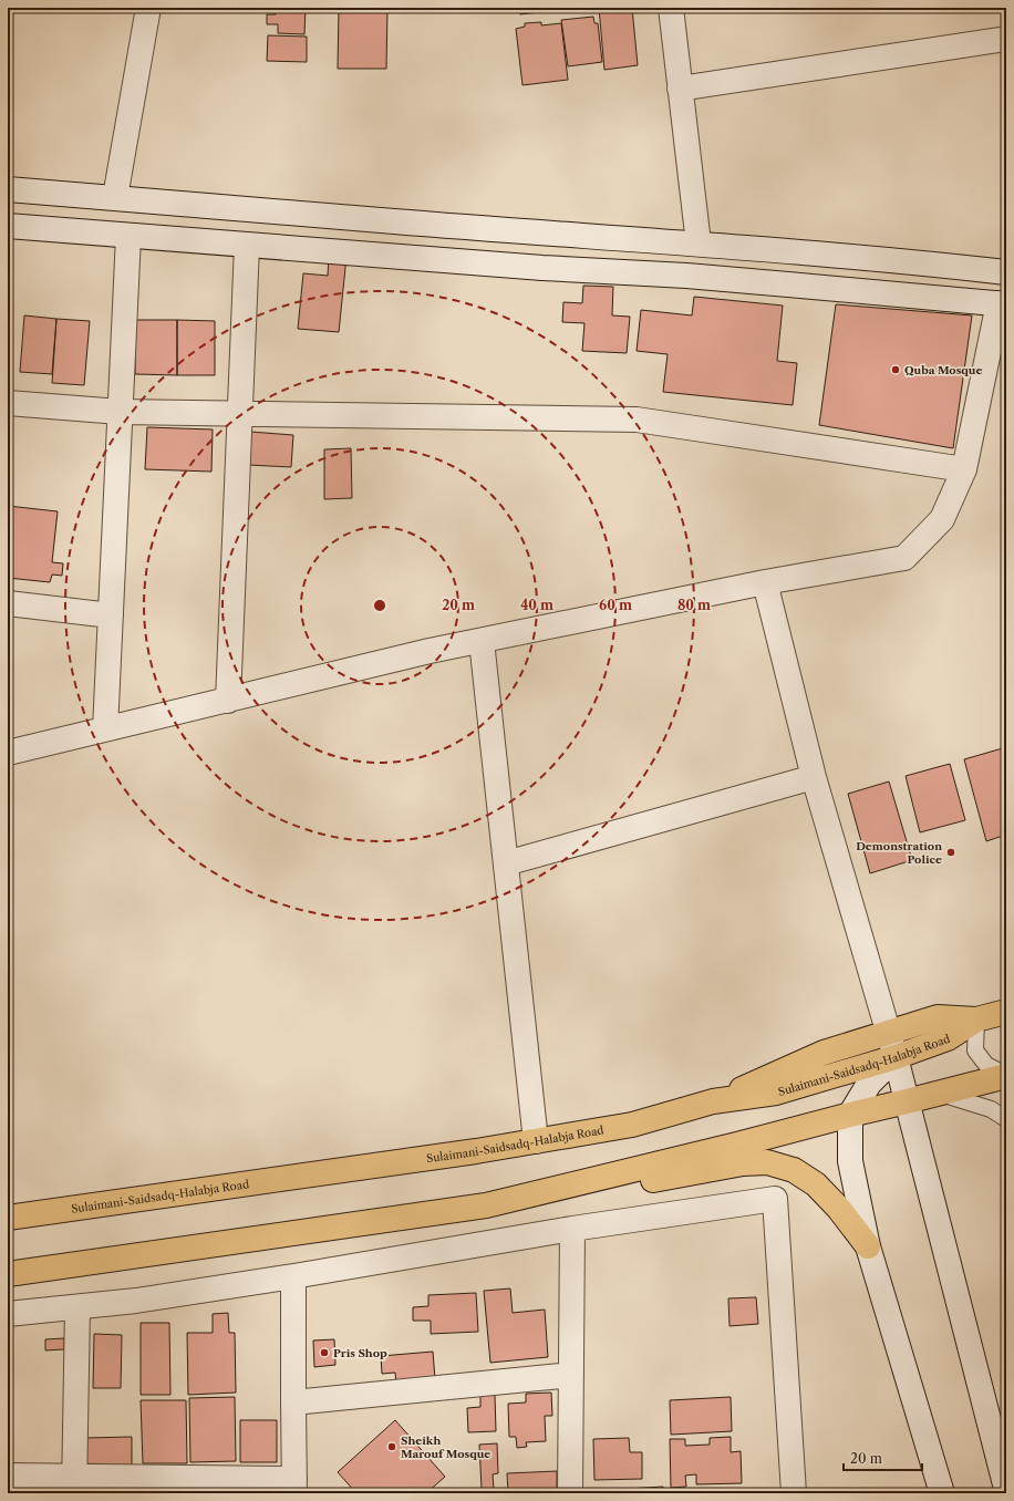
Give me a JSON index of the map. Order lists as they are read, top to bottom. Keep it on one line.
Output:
{"streets":{"highway":["Sulaimani-Saidsadq-Halabja Road"]},"places":["Quba Mosque","Demonstration Police","Pris Shop","Sheikh Marouf Mosque"],"scale_bar":"20 m","rings":["20 m","40 m","60 m","80 m"]}
